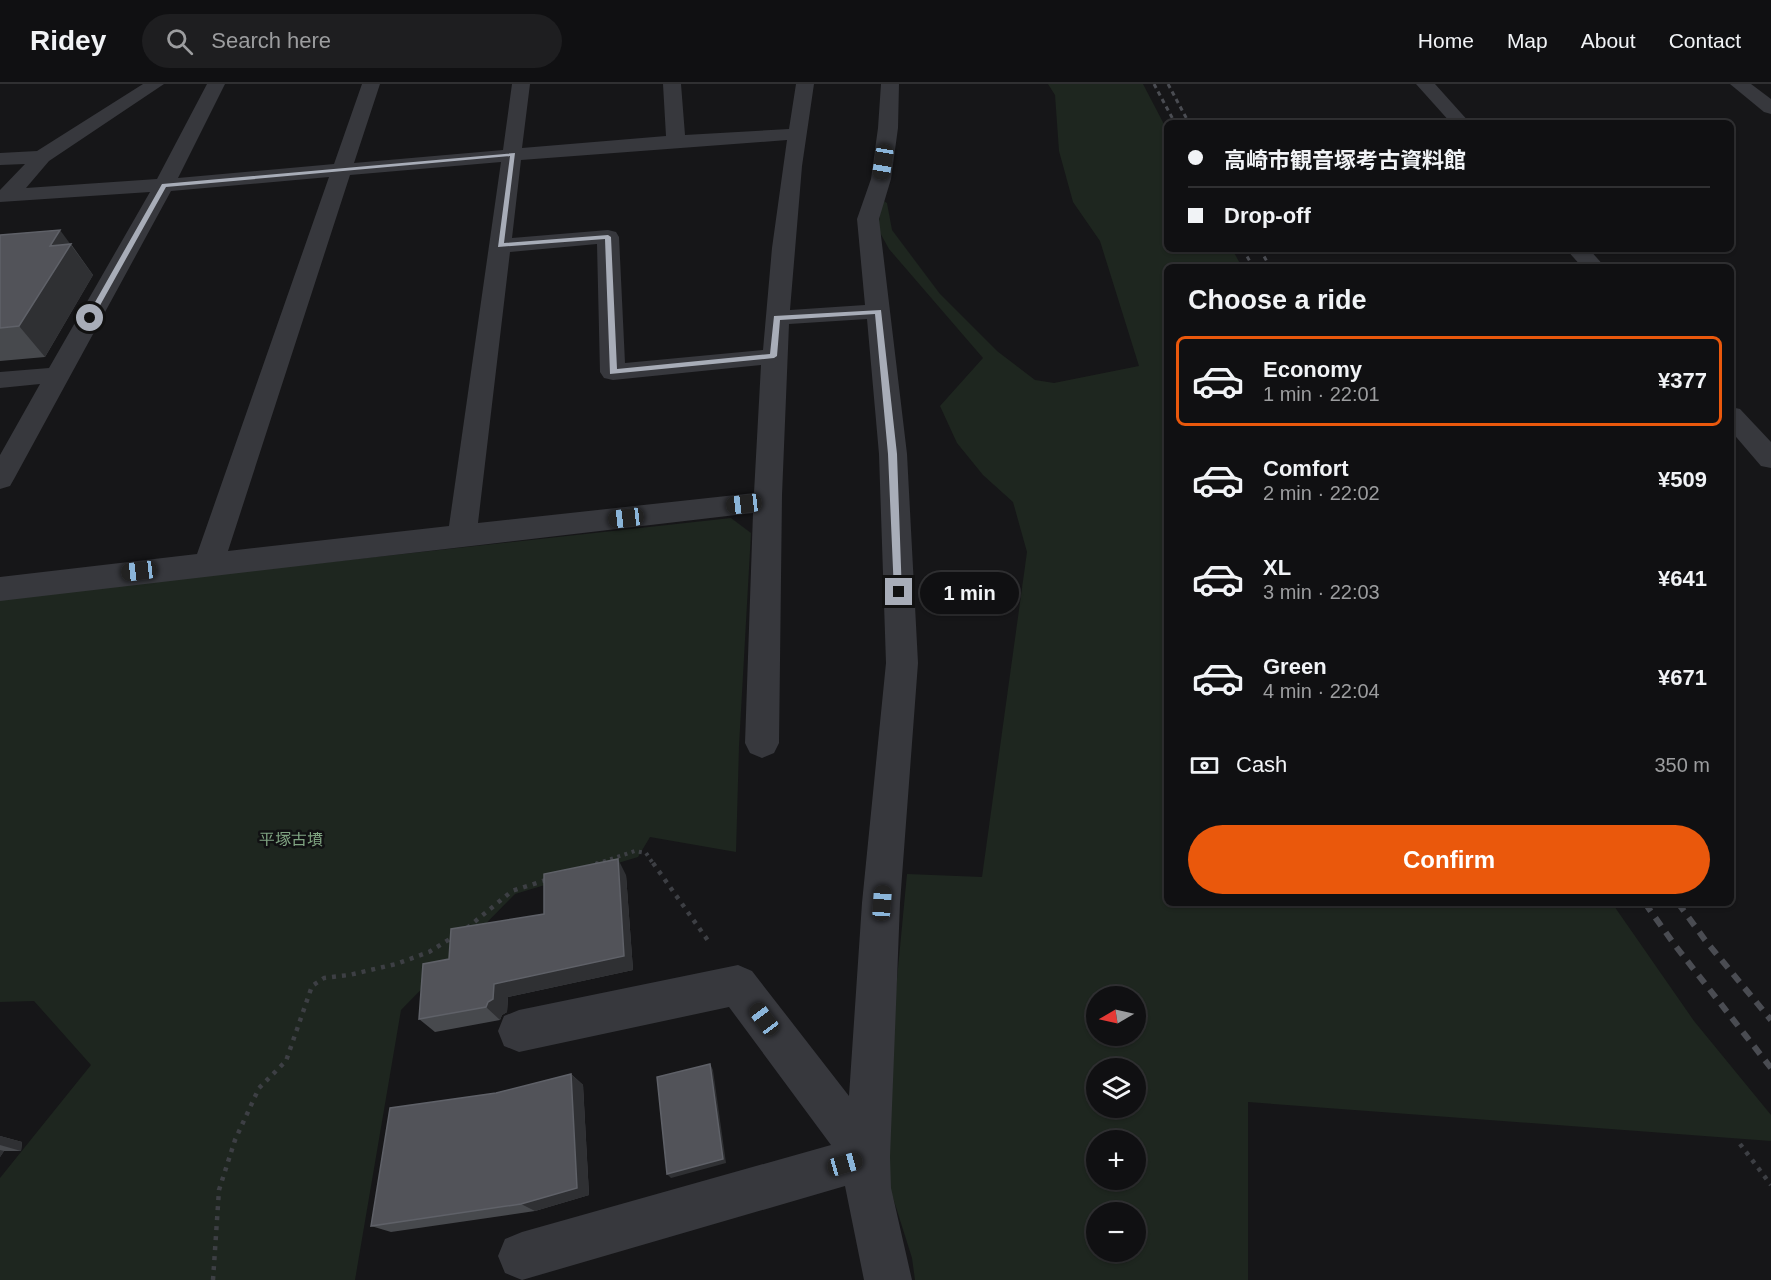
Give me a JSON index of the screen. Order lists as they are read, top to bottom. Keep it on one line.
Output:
{"parks":["平塚古墳"],"north":"left","page":{"header":"Ridey","search":"Search here","nav":["Home","Map","About","Contact"],"banner":["高崎市観音塚考古資料館","Drop-off"],"heading":"Choose a ride","list":[{"name":"Economy","note":"1 min · 22:01","value":"¥377"},{"name":"Comfort","note":"2 min · 22:02","value":"¥509"},{"name":"XL","note":"3 min · 22:03","value":"¥641"},{"name":"Green","note":"4 min · 22:04","value":"¥671"}],"bubble":"1 min","pay":["Cash","350 m"],"buttons":"Confirm","map_buttons":["+","−"]}}
